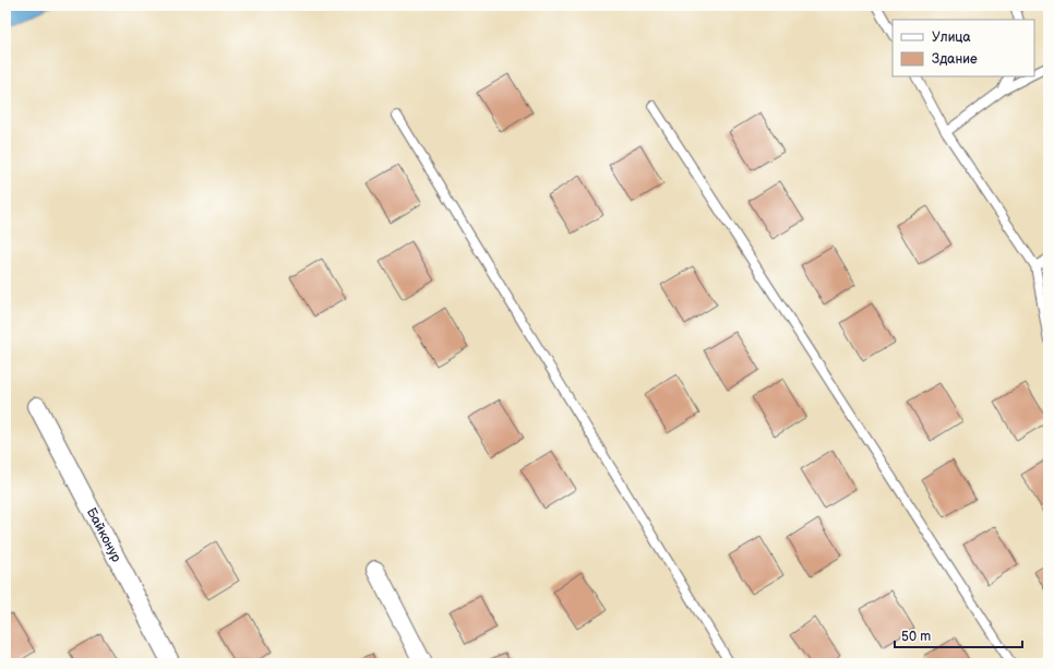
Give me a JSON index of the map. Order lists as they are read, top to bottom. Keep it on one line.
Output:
{"streets":{"street":["Байконур"]},"legend":["Улица","Здание"],"scale_bar":"50 m"}
